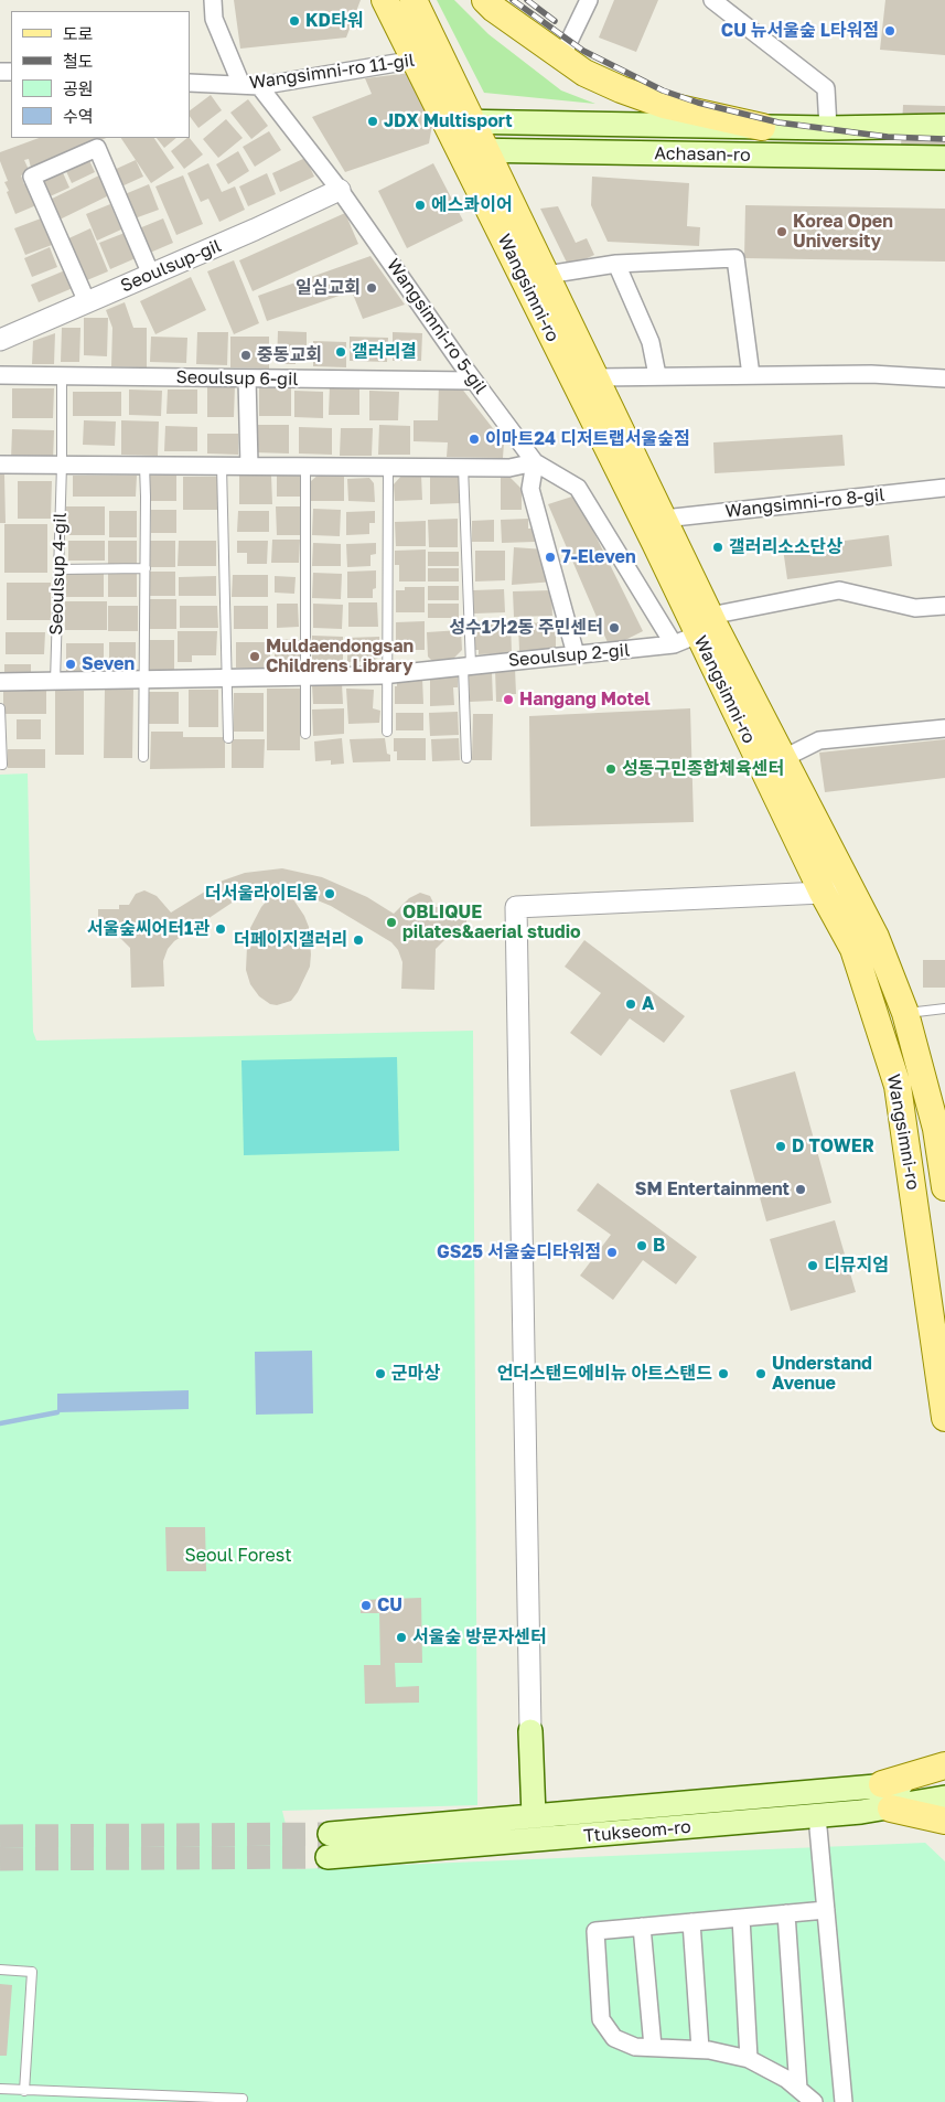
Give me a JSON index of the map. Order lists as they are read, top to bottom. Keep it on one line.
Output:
{"streets":{"main road":["Achasan-ro","Wangsimni-ro","Ttukseom-ro"],"street":["Wangsimni-ro 11-gil","Seoulsup-gil","Wangsimni-ro 5-gil","Seoulsup 6-gil","Wangsimni-ro 8-gil","Seoulsup 2-gil"],"lane":["Seoulsup 4-gil"]},"crossings":[["Wangsimni-ro 11-gil","Wangsimni-ro"],["Wangsimni-ro 11-gil","Wangsimni-ro 5-gil"],["Achasan-ro","Wangsimni-ro"],["Seoulsup-gil","Wangsimni-ro 5-gil"],["Wangsimni-ro","Wangsimni-ro 8-gil"],["Wangsimni-ro 5-gil","Seoulsup 6-gil"],["Wangsimni-ro 5-gil","Seoulsup 2-gil"],["Seoulsup 6-gil","Seoulsup 4-gil"],["Seoulsup 4-gil","Seoulsup 2-gil"]],"parks":["Seoul Forest"],"places":["KD타워","CU 뉴서울숲 L타워점","JDX Multisport","에스콰이어","Korea Open University","일심교회","갤러리결","중동교회","이마트24 디저트랩서울숲점","갤러리소소단상","7-Eleven","성수1가2동 주민센터","Muldaendongsan Childrens Library","Seven","Hangang Motel","성동구민종합체육센터","더서울라이티움","OBLIQUE pilates&aerial studio","서울숲씨어터1관","더페이지갤러리","A","D TOWER","SM Entertainment","B","GS25 서울숲디타워점","디뮤지엄","군마상","언더스탠드에비뉴 아트스탠드","Understand Avenue","CU","서울숲 방문자센터"],"legend":["도로","철도","공원","수역"]}
